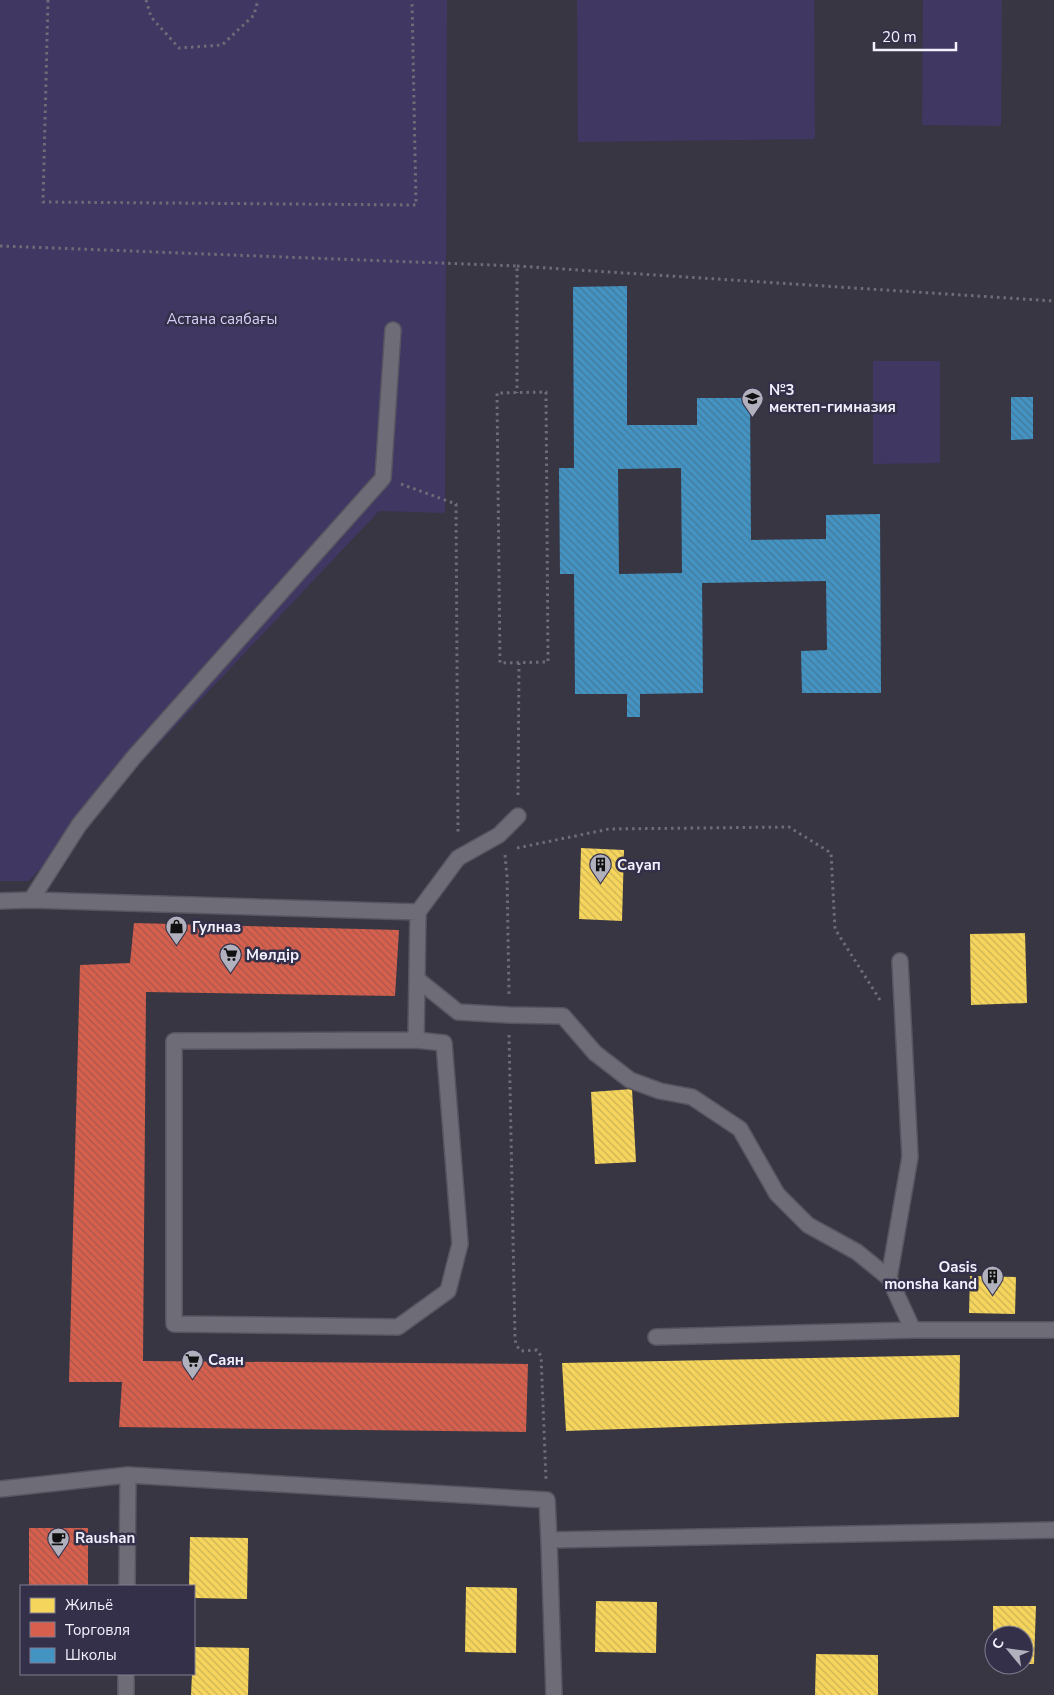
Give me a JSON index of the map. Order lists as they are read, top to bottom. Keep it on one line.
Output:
{"parks":["Астана саябағы"],"places":{"school or university":["№3 мектеп-гимназия"],"building":["Сауап","Oasis monsha kand"],"shop":["Гулназ"],"supermarket":["Мөлдір","Саян"],"cafe":["Raushan"]},"legend":["Жильё","Торговля","Школы"],"scale_bar":"20 m","north":"top left"}
